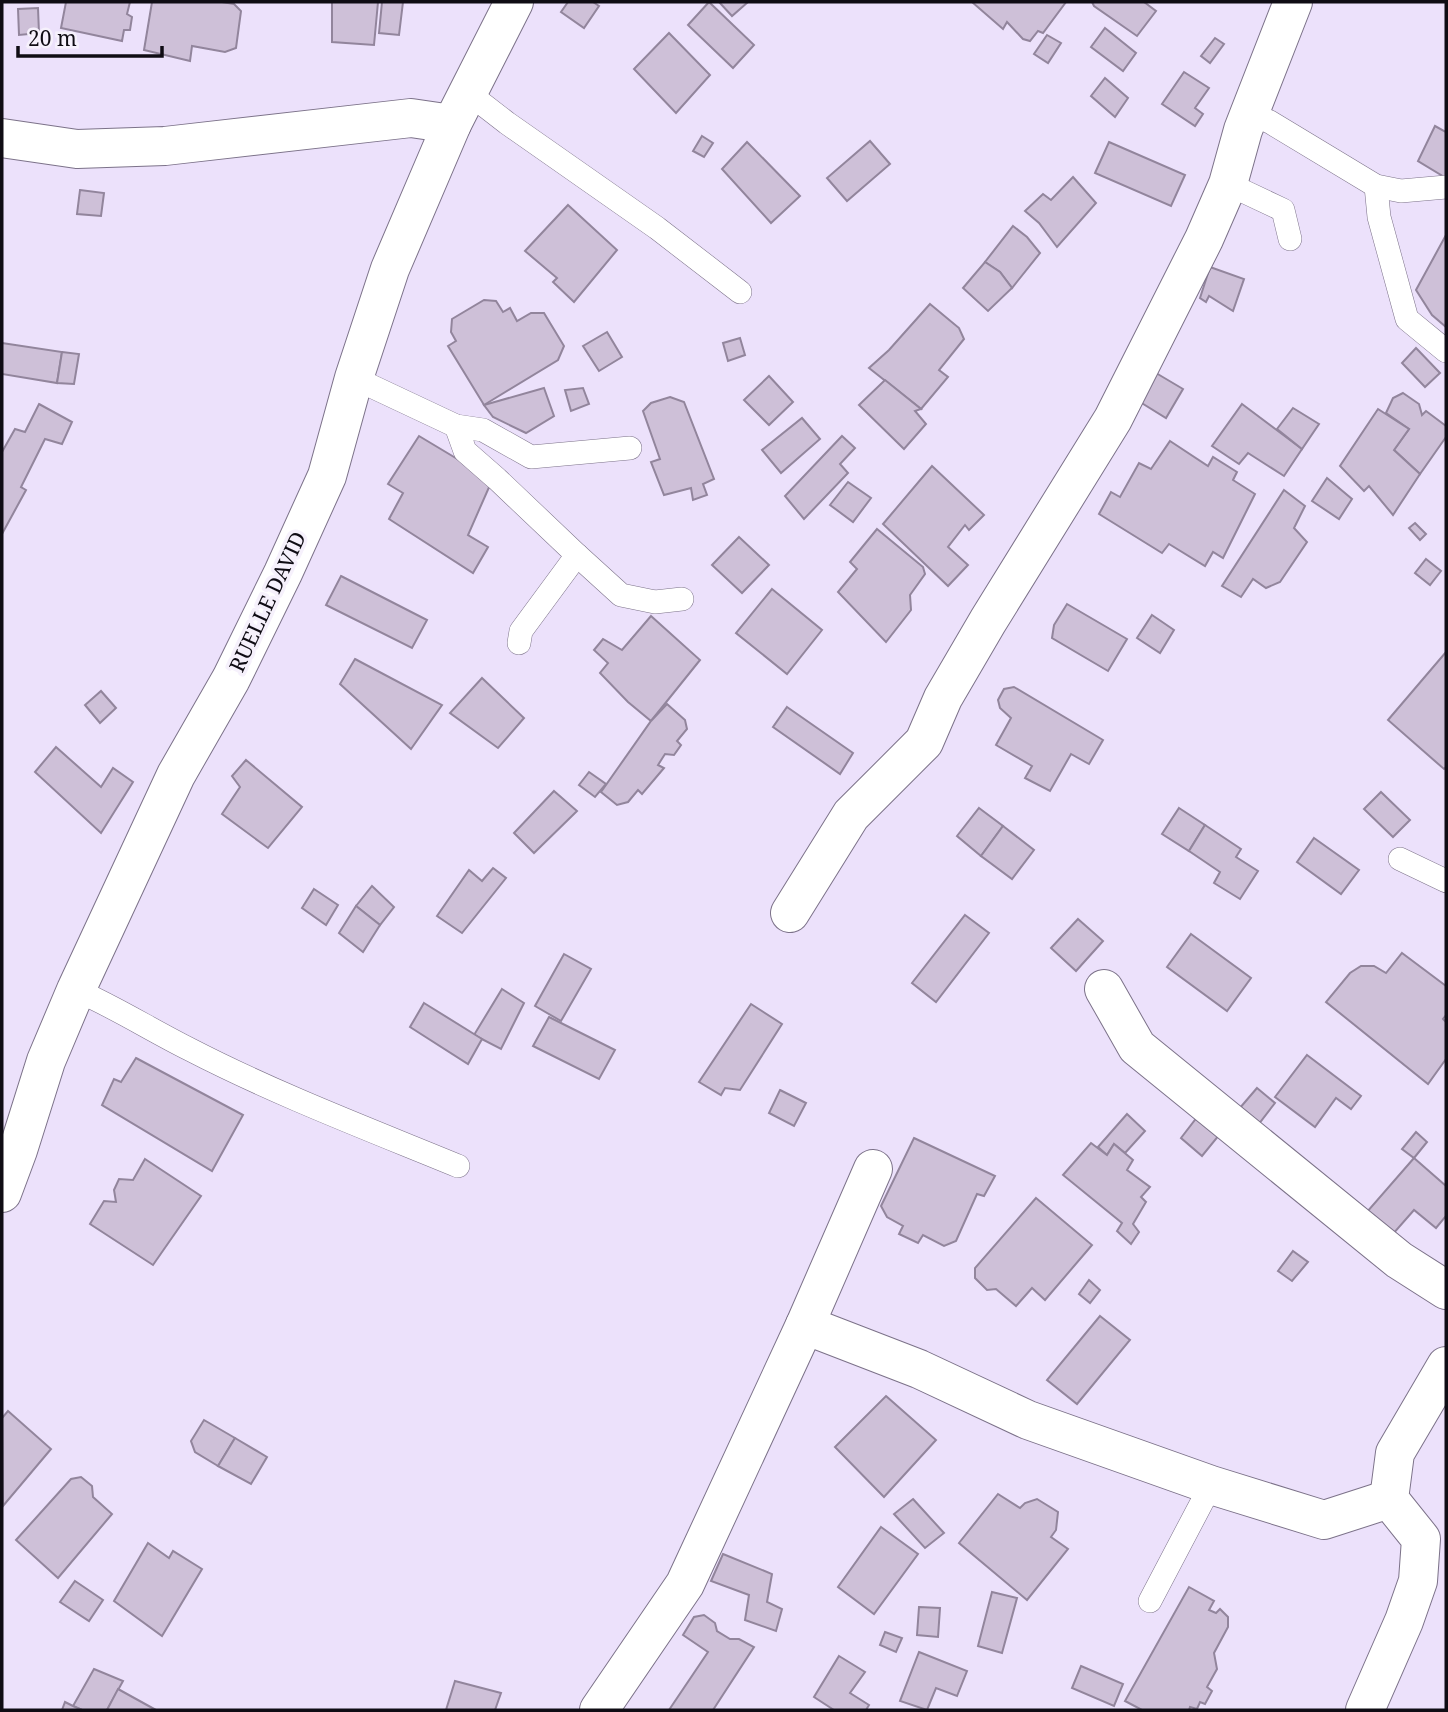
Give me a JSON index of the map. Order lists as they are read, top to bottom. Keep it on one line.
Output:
{"streets":{"street":["RUELLE DAVID"]},"scale_bar":"20 m"}
